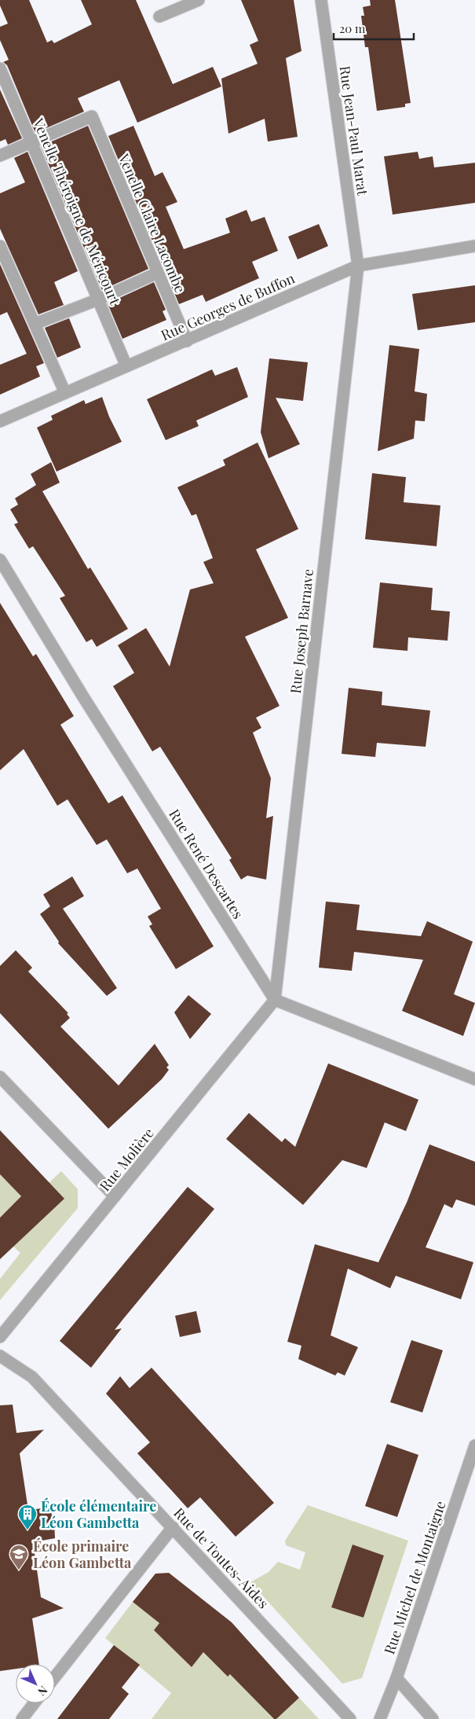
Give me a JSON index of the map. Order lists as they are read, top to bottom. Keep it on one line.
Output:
{"streets":{"street":["Rue Jean-Paul Marat","Venelle Théroigne de Méricourt","Venelle Claire Lacombe","Rue Georges de Buffon","Rue Joseph Barnave","Rue René Descartes","Rue Molière","Rue de Toutes-Aides","Rue Michel de Montaigne"]},"crossings":[["Rue Jean-Paul Marat","Rue Georges de Buffon"],["Rue Jean-Paul Marat","Rue Joseph Barnave"],["Venelle Théroigne de Méricourt","Venelle Claire Lacombe"],["Venelle Théroigne de Méricourt","Rue Georges de Buffon"],["Venelle Claire Lacombe","Rue Georges de Buffon"],["Rue Georges de Buffon","Rue Joseph Barnave"],["Rue Joseph Barnave","Rue René Descartes"],["Rue Joseph Barnave","Rue Molière"],["Rue René Descartes","Rue Molière"]],"places":{"building":["École élémentaire Léon Gambetta"],"school or university":["École primaire Léon Gambetta"]},"scale_bar":"20 m","north":"bottom right"}
